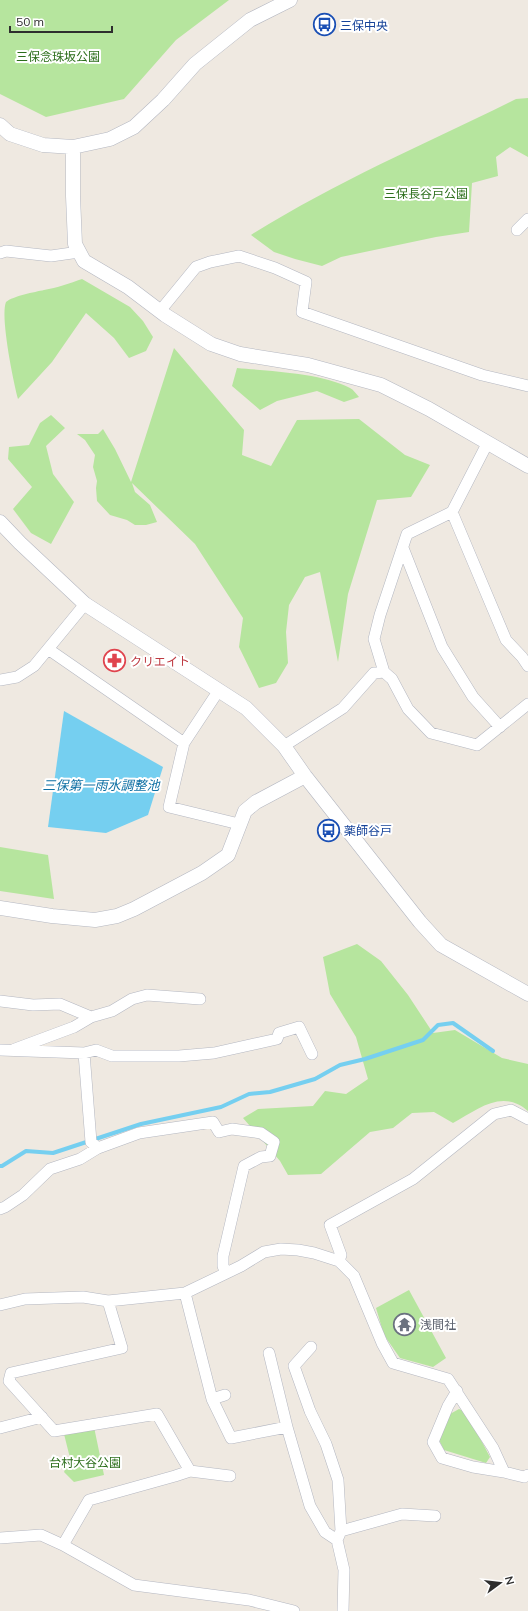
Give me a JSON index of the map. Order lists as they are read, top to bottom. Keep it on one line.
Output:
{"water":["三保第一雨水調整池"],"parks":["三保念珠坂公園","三保長谷戸公園","台村大谷公園"],"places":{"bus stop":["三保中央","薬師谷戸"],"pharmacy":["クリエイト"],"temple":["浅間社"]},"scale_bar":"50 m","north":"right"}
